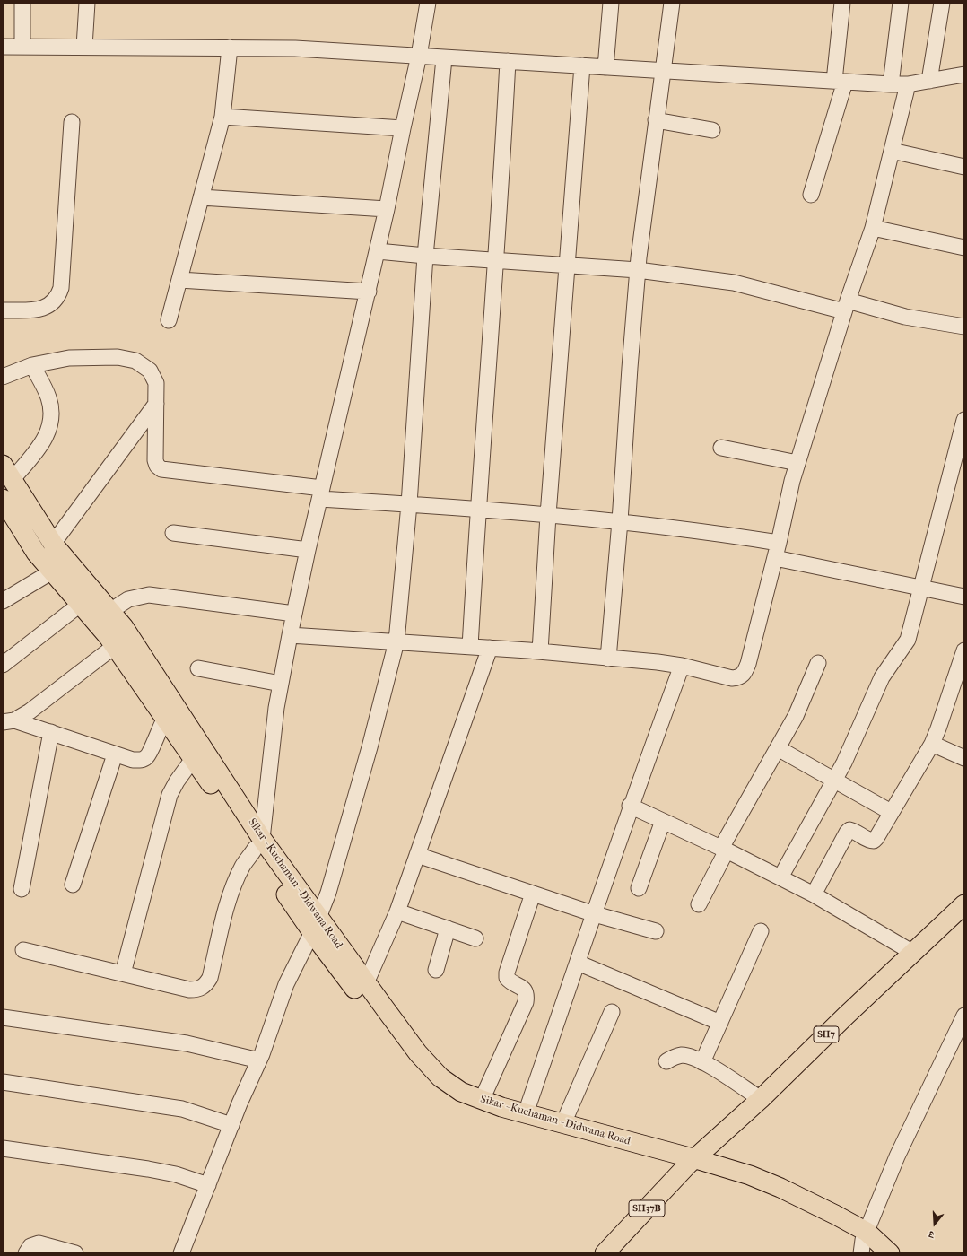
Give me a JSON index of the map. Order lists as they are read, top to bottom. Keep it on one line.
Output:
{"streets":{"main road":["Sikar - Kuchaman - Didwana Road","SH7","SH37B"]},"crossings":[["Sikar - Kuchaman - Didwana Road","SH7"],["Sikar - Kuchaman - Didwana Road","SH37B"],["SH7","SH37B"]],"north":"bottom"}
